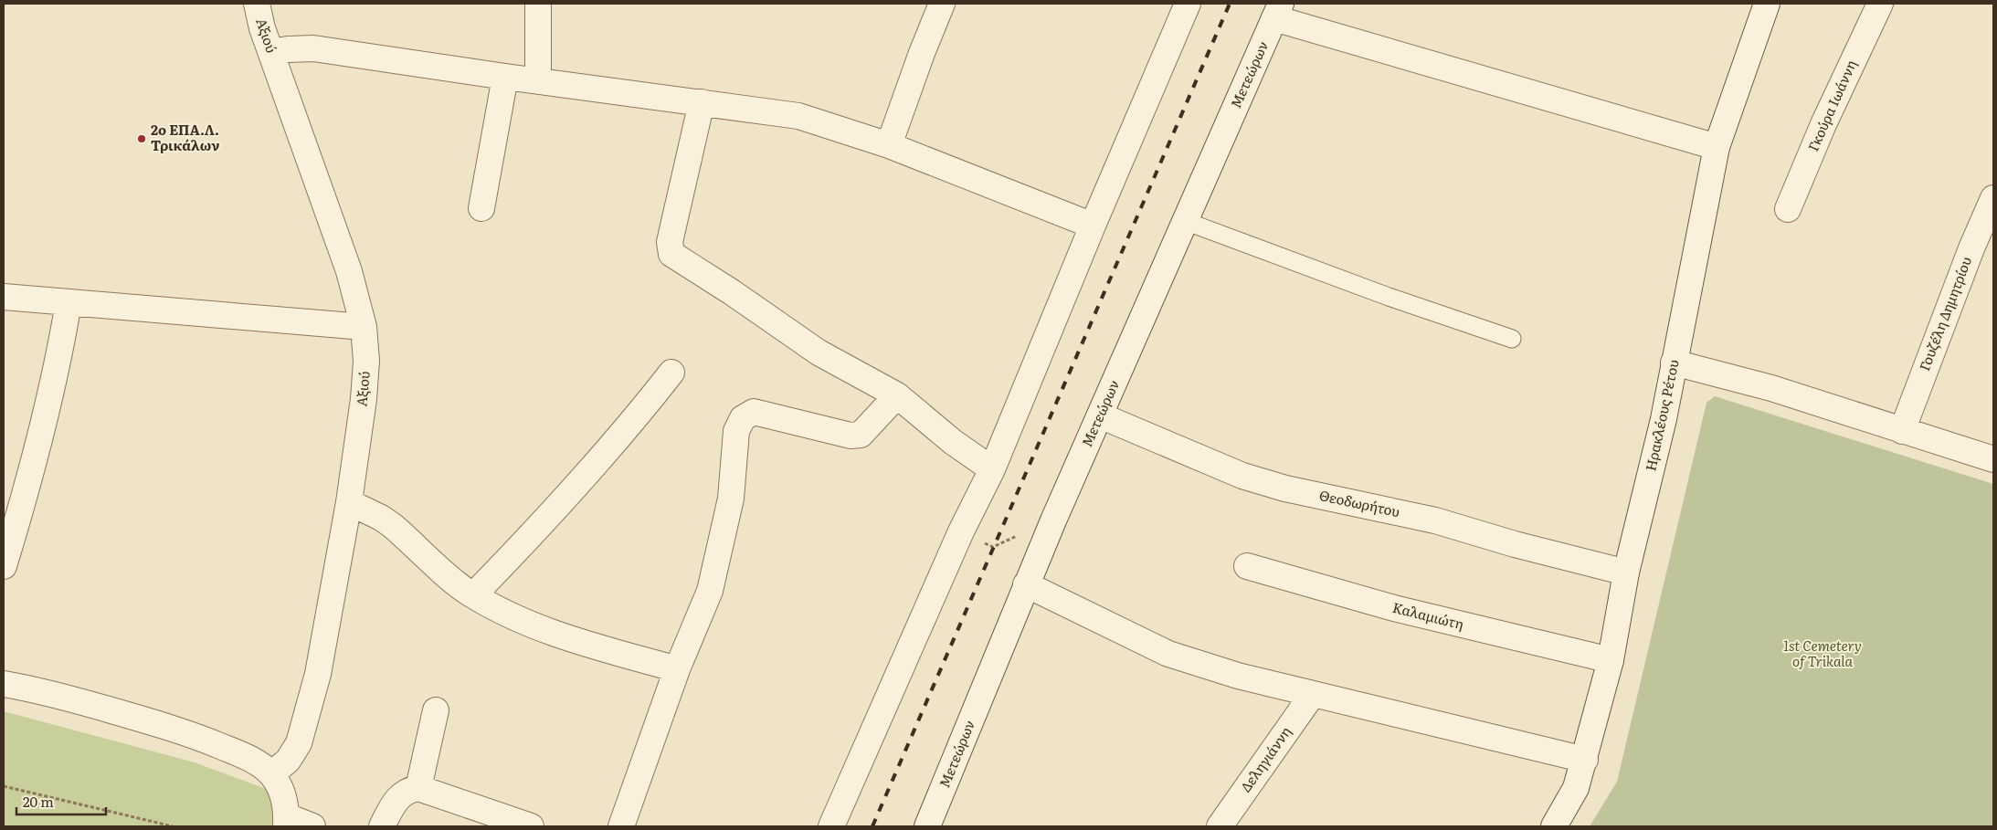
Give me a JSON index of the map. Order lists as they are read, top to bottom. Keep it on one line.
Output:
{"streets":{"street":["Αξιού","Μετεώρων","Γκούρα Ιωάννη","Γουζέλη Δημητρίου","Ηρακλέους Ρέτου","Θεοδωρήτου","Καλαμιώτη","Δεληγιάννη"]},"crossings":[["Μετεώρων","Θεοδωρήτου"],["Ηρακλέους Ρέτου","Θεοδωρήτου"],["Ηρακλέους Ρέτου","Καλαμιώτη"]],"parks":["1st Cemetery of Trikala"],"places":["2ο ΕΠΑ.Λ. Τρικάλων"],"scale_bar":"20 m"}
